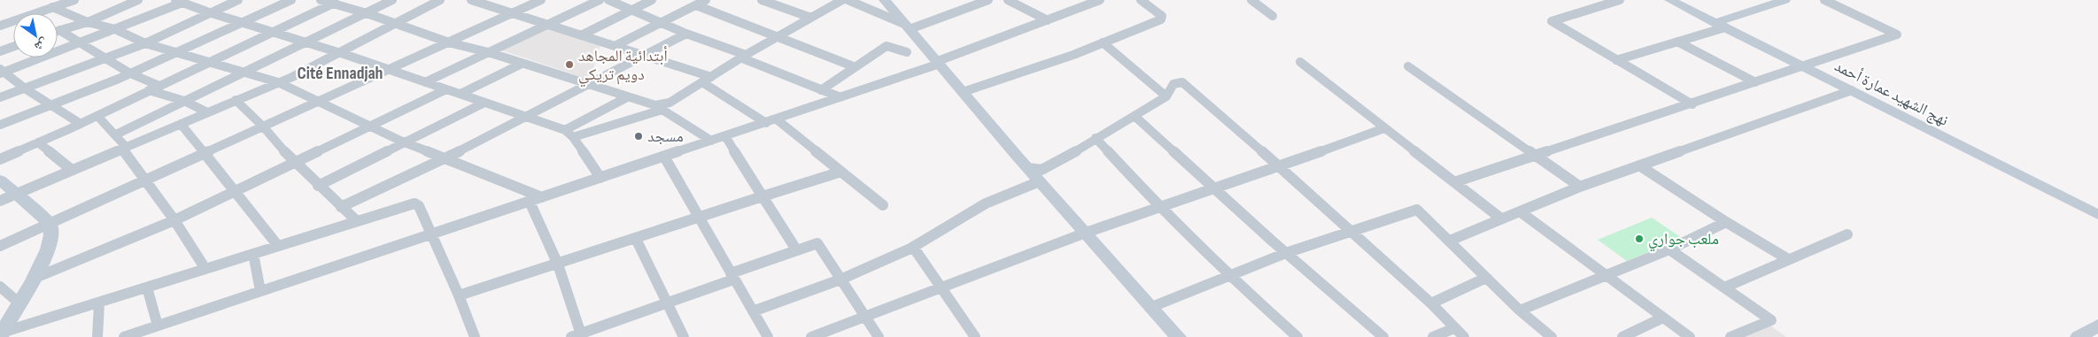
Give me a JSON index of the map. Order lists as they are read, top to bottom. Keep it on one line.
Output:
{"streets":{"street":["نهج الشهيد عمارة أحمد"]},"districts":["Cité Ennadjah"],"places":["أبتدائية المجاهد دويم تريكي","مسجد","ملعب جواري"],"north":"bottom right"}
